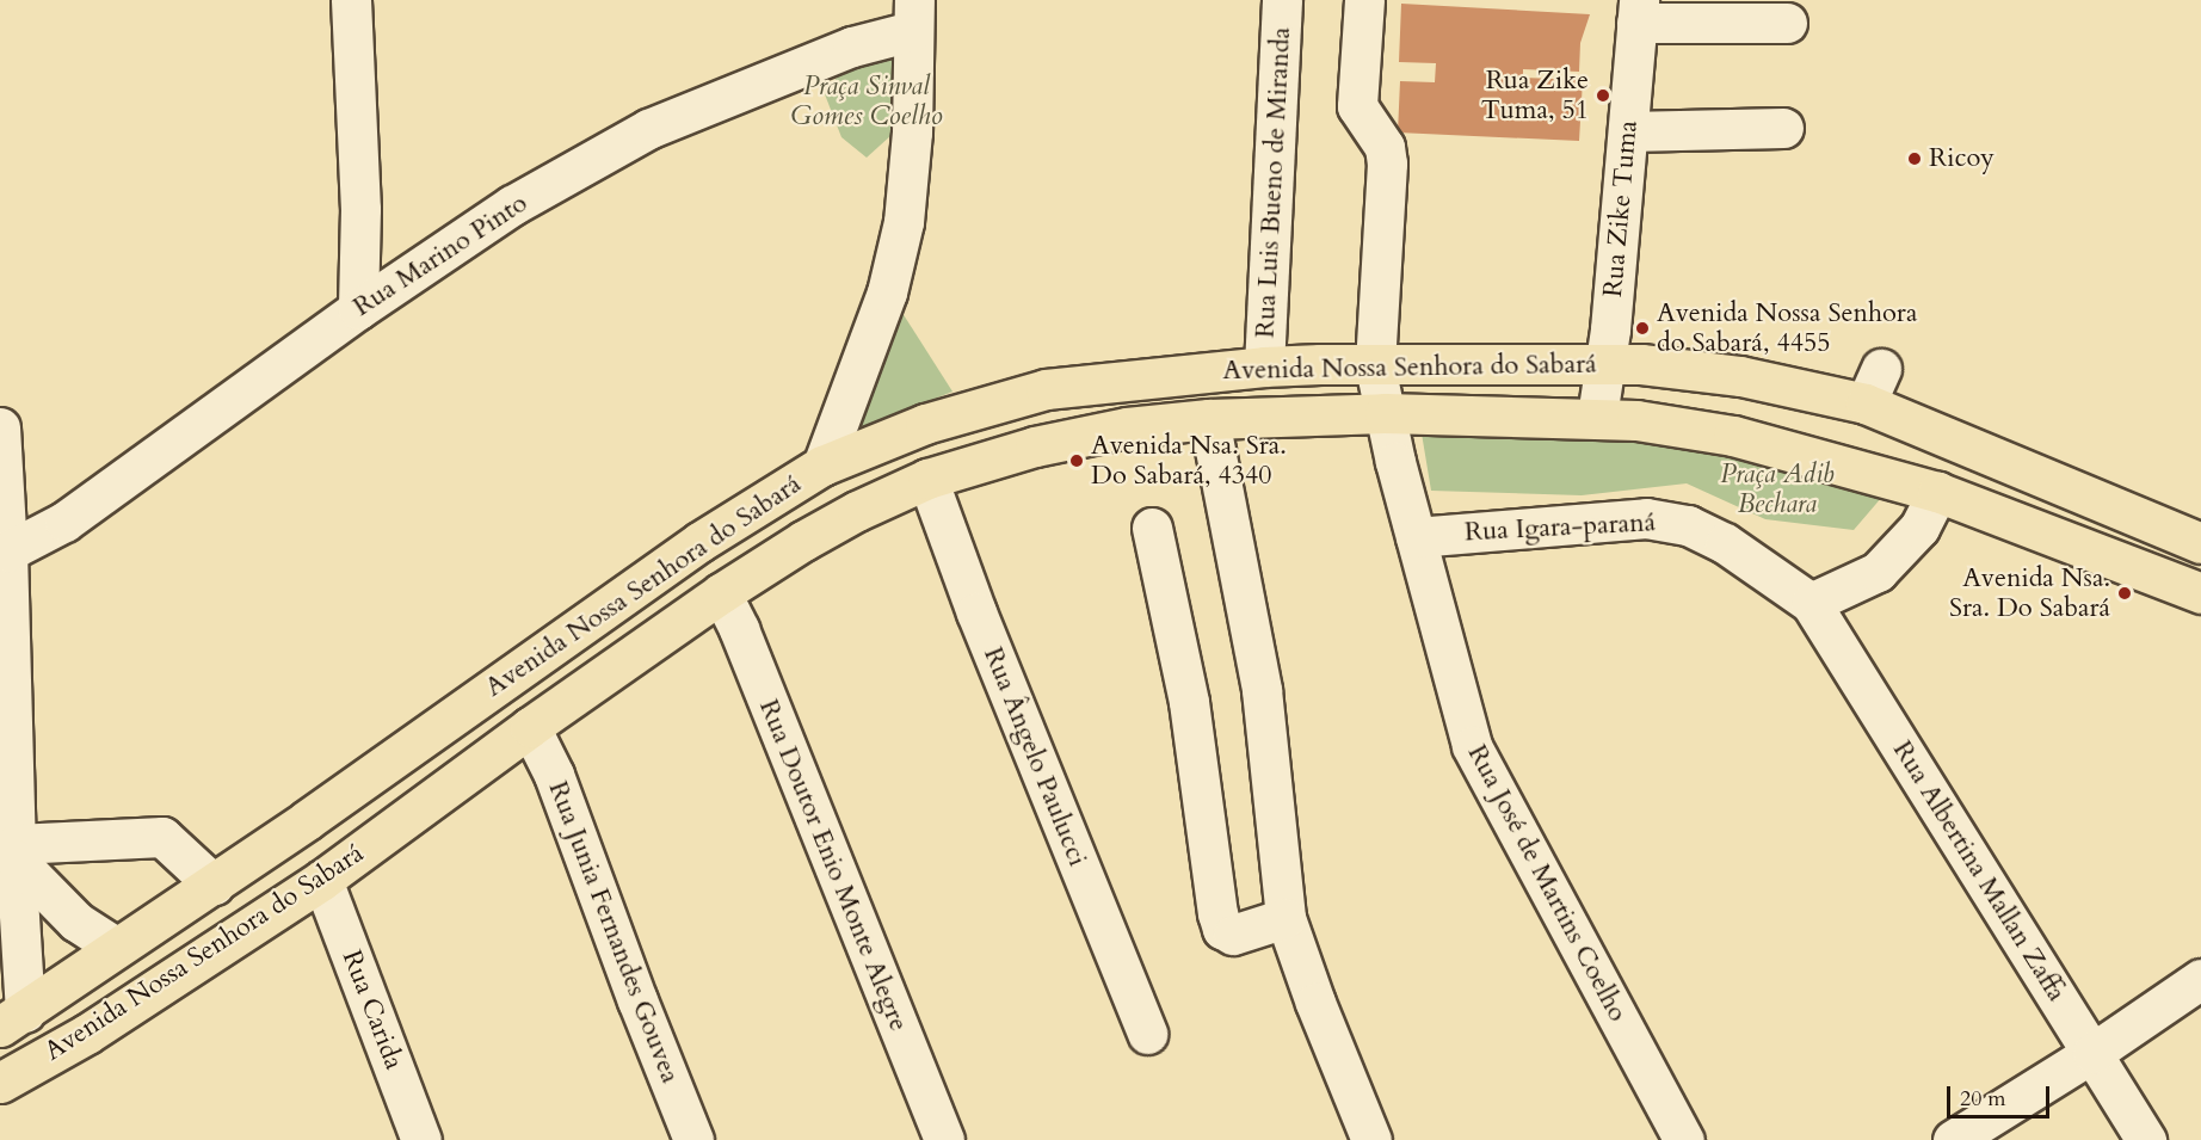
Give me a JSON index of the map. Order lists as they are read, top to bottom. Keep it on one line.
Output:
{"streets":{"main road":["Avenida Nossa Senhora do Sabará"],"street":["Rua Luis Bueno de Miranda","Rua Zike Tuma","Rua Marino Pinto","Rua Igara-paraná","Rua Ângelo Paulucci","Rua Doutor Enio Monte Alegre","Rua Albertina Mallan Zaffa","Rua José de Martins Coelho","Rua Junia Fernandes Gouvea","Rua Carida"]},"crossings":[["Rua Luis Bueno de Miranda","Avenida Nossa Senhora do Sabará"],["Rua Zike Tuma","Avenida Nossa Senhora do Sabará"],["Avenida Nossa Senhora do Sabará","Rua Ângelo Paulucci"],["Avenida Nossa Senhora do Sabará","Rua Doutor Enio Monte Alegre"],["Avenida Nossa Senhora do Sabará","Rua José de Martins Coelho"],["Avenida Nossa Senhora do Sabará","Rua Junia Fernandes Gouvea"],["Avenida Nossa Senhora do Sabará","Rua Carida"],["Rua Igara-paraná","Rua Albertina Mallan Zaffa"],["Rua Igara-paraná","Rua José de Martins Coelho"]],"parks":["Praça Sinval Gomes Coelho","Praça Adib Bechara"],"places":["Rua Zike Tuma, 51","Ricoy","Avenida Nossa Senhora do Sabará, 4455","Avenida Nsa. Sra. Do Sabará, 4340","Avenida Nsa. Sra. Do Sabará"],"scale_bar":"20 m"}
